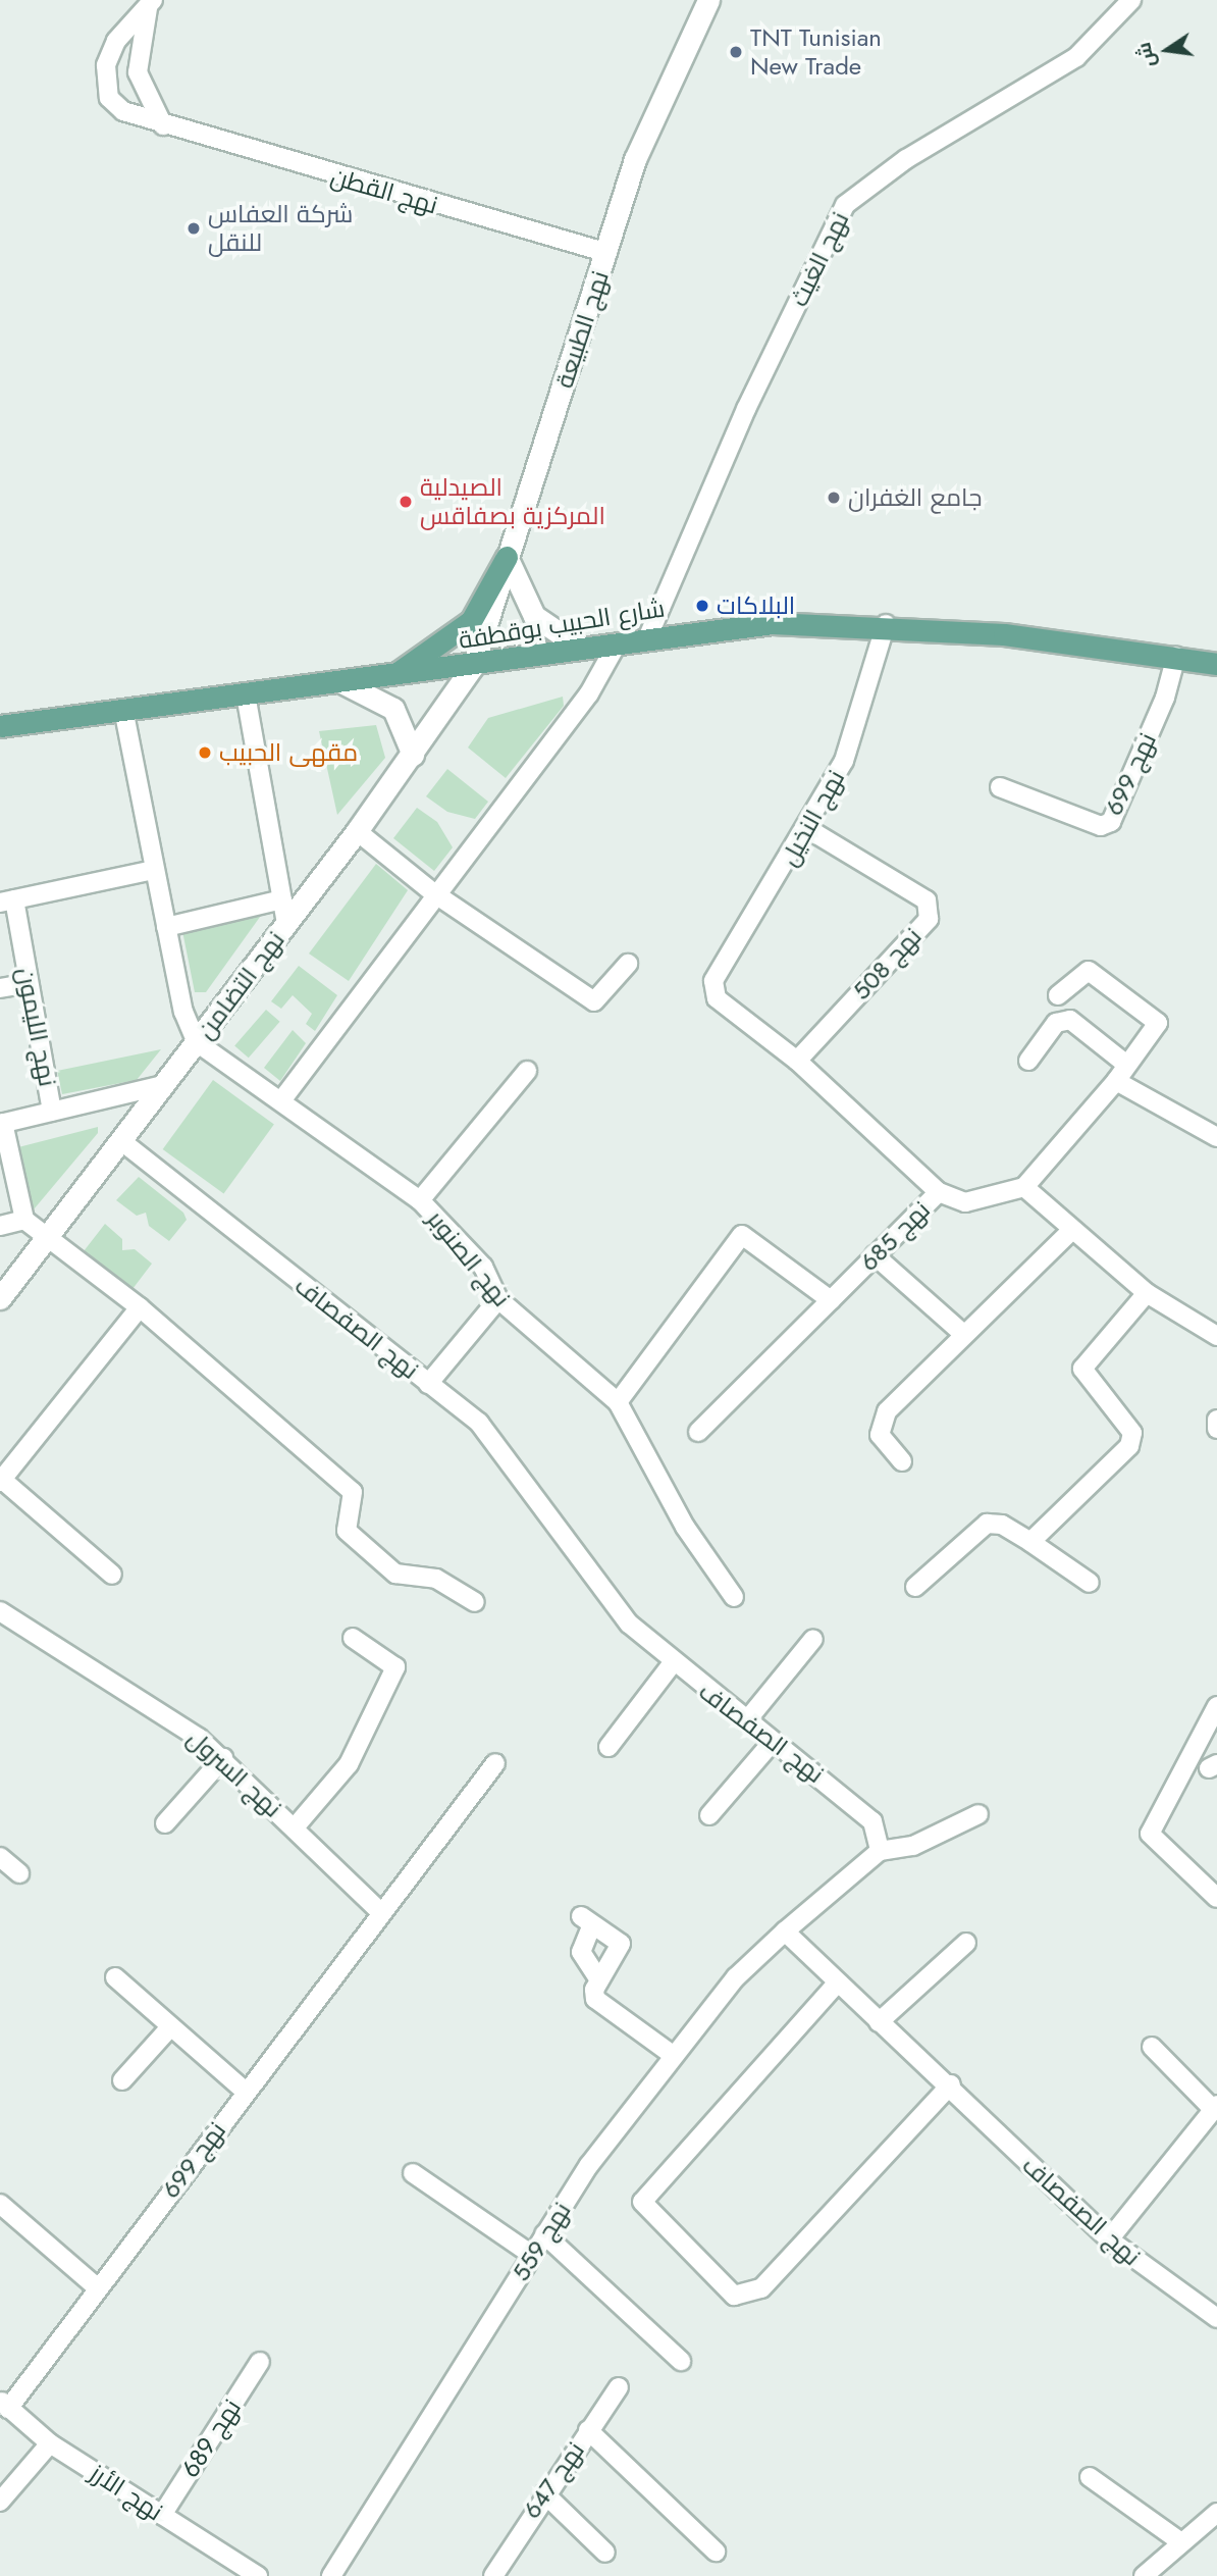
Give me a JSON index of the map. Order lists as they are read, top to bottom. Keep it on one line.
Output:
{"streets":{"main road":["شارع الحبيب بوقطفة"],"street":["نهج القطن","نهج الغيث","نهج الطبيعة","نهج 699","نهج النخيل","نهج 508","نهج التضامن","نهج الليمون","نهج 685","نهج الصنوبر","نهج الصفصاف","نهج السرول","نهج 559","نهج 689","نهج 647","نهج الأرز"]},"crossings":[["نهج القطن","نهج الطبيعة"],["نهج الغيث","شارع الحبيب بوقطفة"],["نهج الطبيعة","شارع الحبيب بوقطفة"],["نهج الطبيعة","نهج التضامن"],["شارع الحبيب بوقطفة","نهج 699"],["شارع الحبيب بوقطفة","نهج النخيل"],["شارع الحبيب بوقطفة","نهج التضامن"],["نهج 699","نهج السرول"],["نهج 699","نهج الأرز"],["نهج النخيل","نهج 508"],["نهج التضامن","نهج الصنوبر"],["نهج التضامن","نهج الصفصاف"],["نهج الصفصاف","نهج 559"],["نهج 689","نهج الأرز"]],"places":["TNT Tunisian New Trade","شركة العفاس للنقل","جامع الغفران","الصيدلية المركزية بصفاقس","البلاكات","مقهى الحبيب"],"north":"left"}
